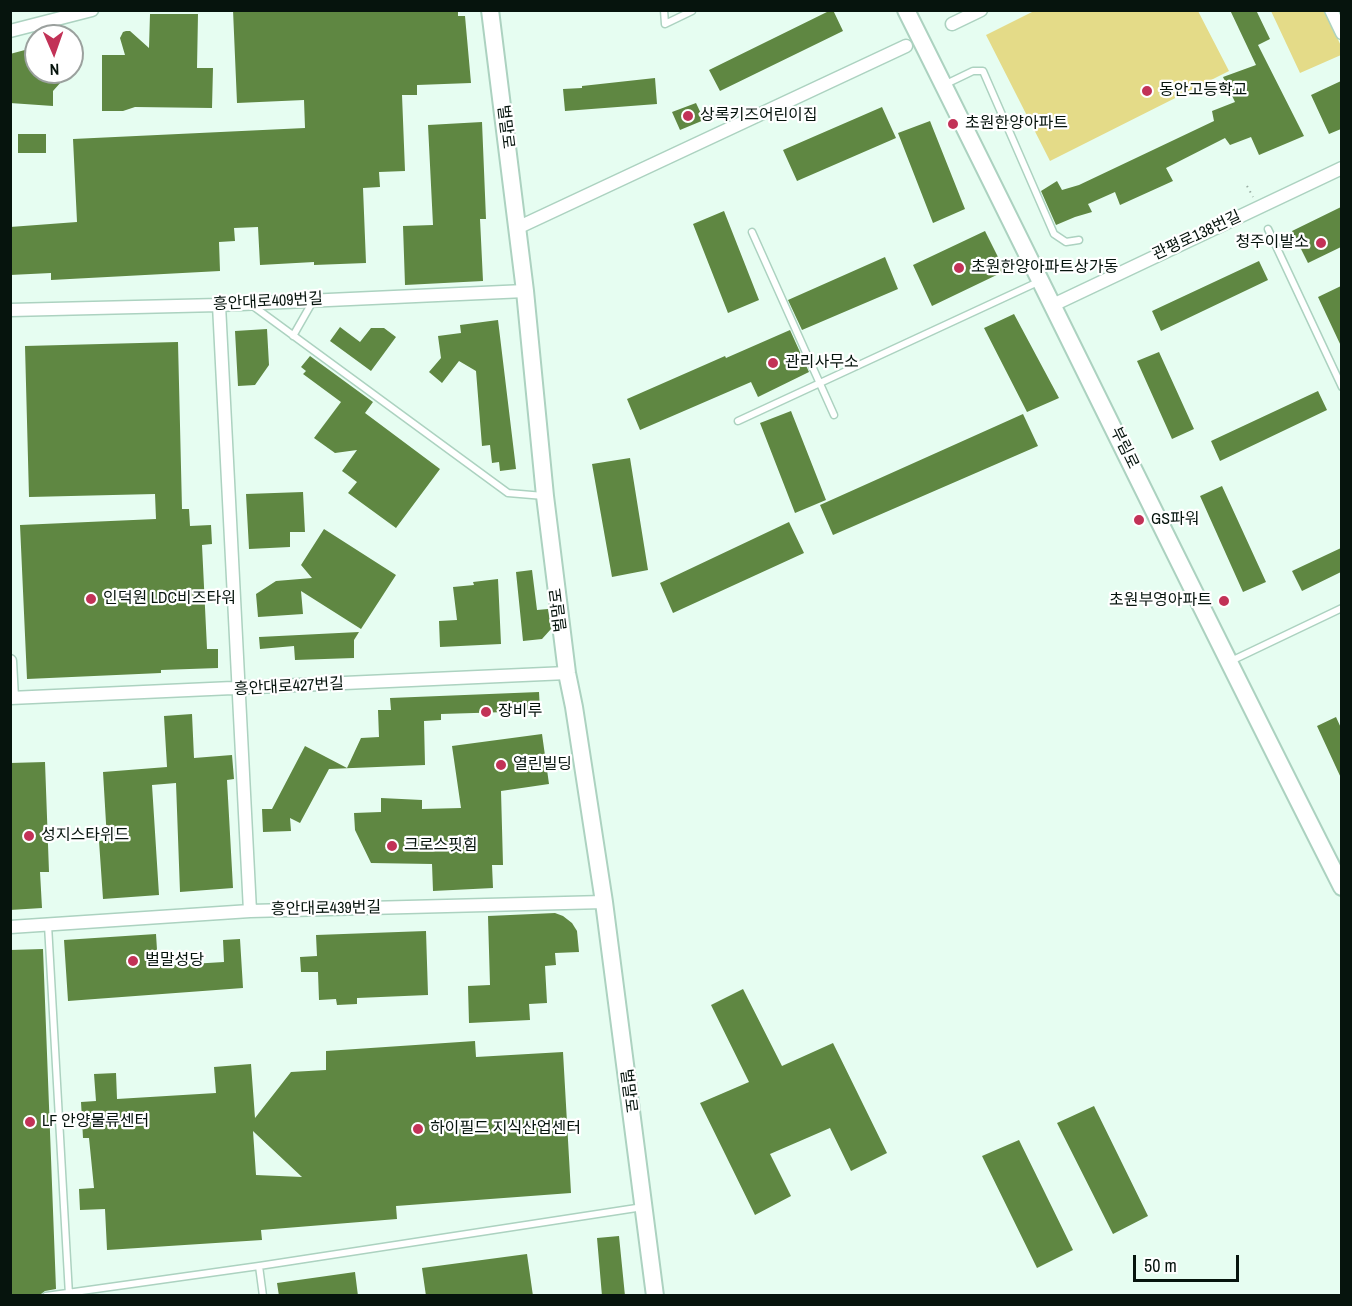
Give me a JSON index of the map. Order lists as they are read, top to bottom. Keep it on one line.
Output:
{"streets":{"street":["벌말로","관평로138번길","흥안대로409번길","부림로","흥안대로427번길","흥안대로439번길"]},"crossings":[["벌말로","흥안대로409번길"],["벌말로","흥안대로427번길"],["벌말로","흥안대로439번길"],["관평로138번길","부림로"]],"places":["동안고등학교","상록키즈어린이집","초원한양아파트","청주이발소","초원한양아파트상가동","관리사무소","GS파워","인덕원 LDC비즈타워","초원부영아파트","장비루","열린빌딩","성지스타위드","크로스핏힘","벌말성당","LF 안양물류센터","하이필드 지식산업센터"],"scale_bar":"50 m","north":"bottom"}
